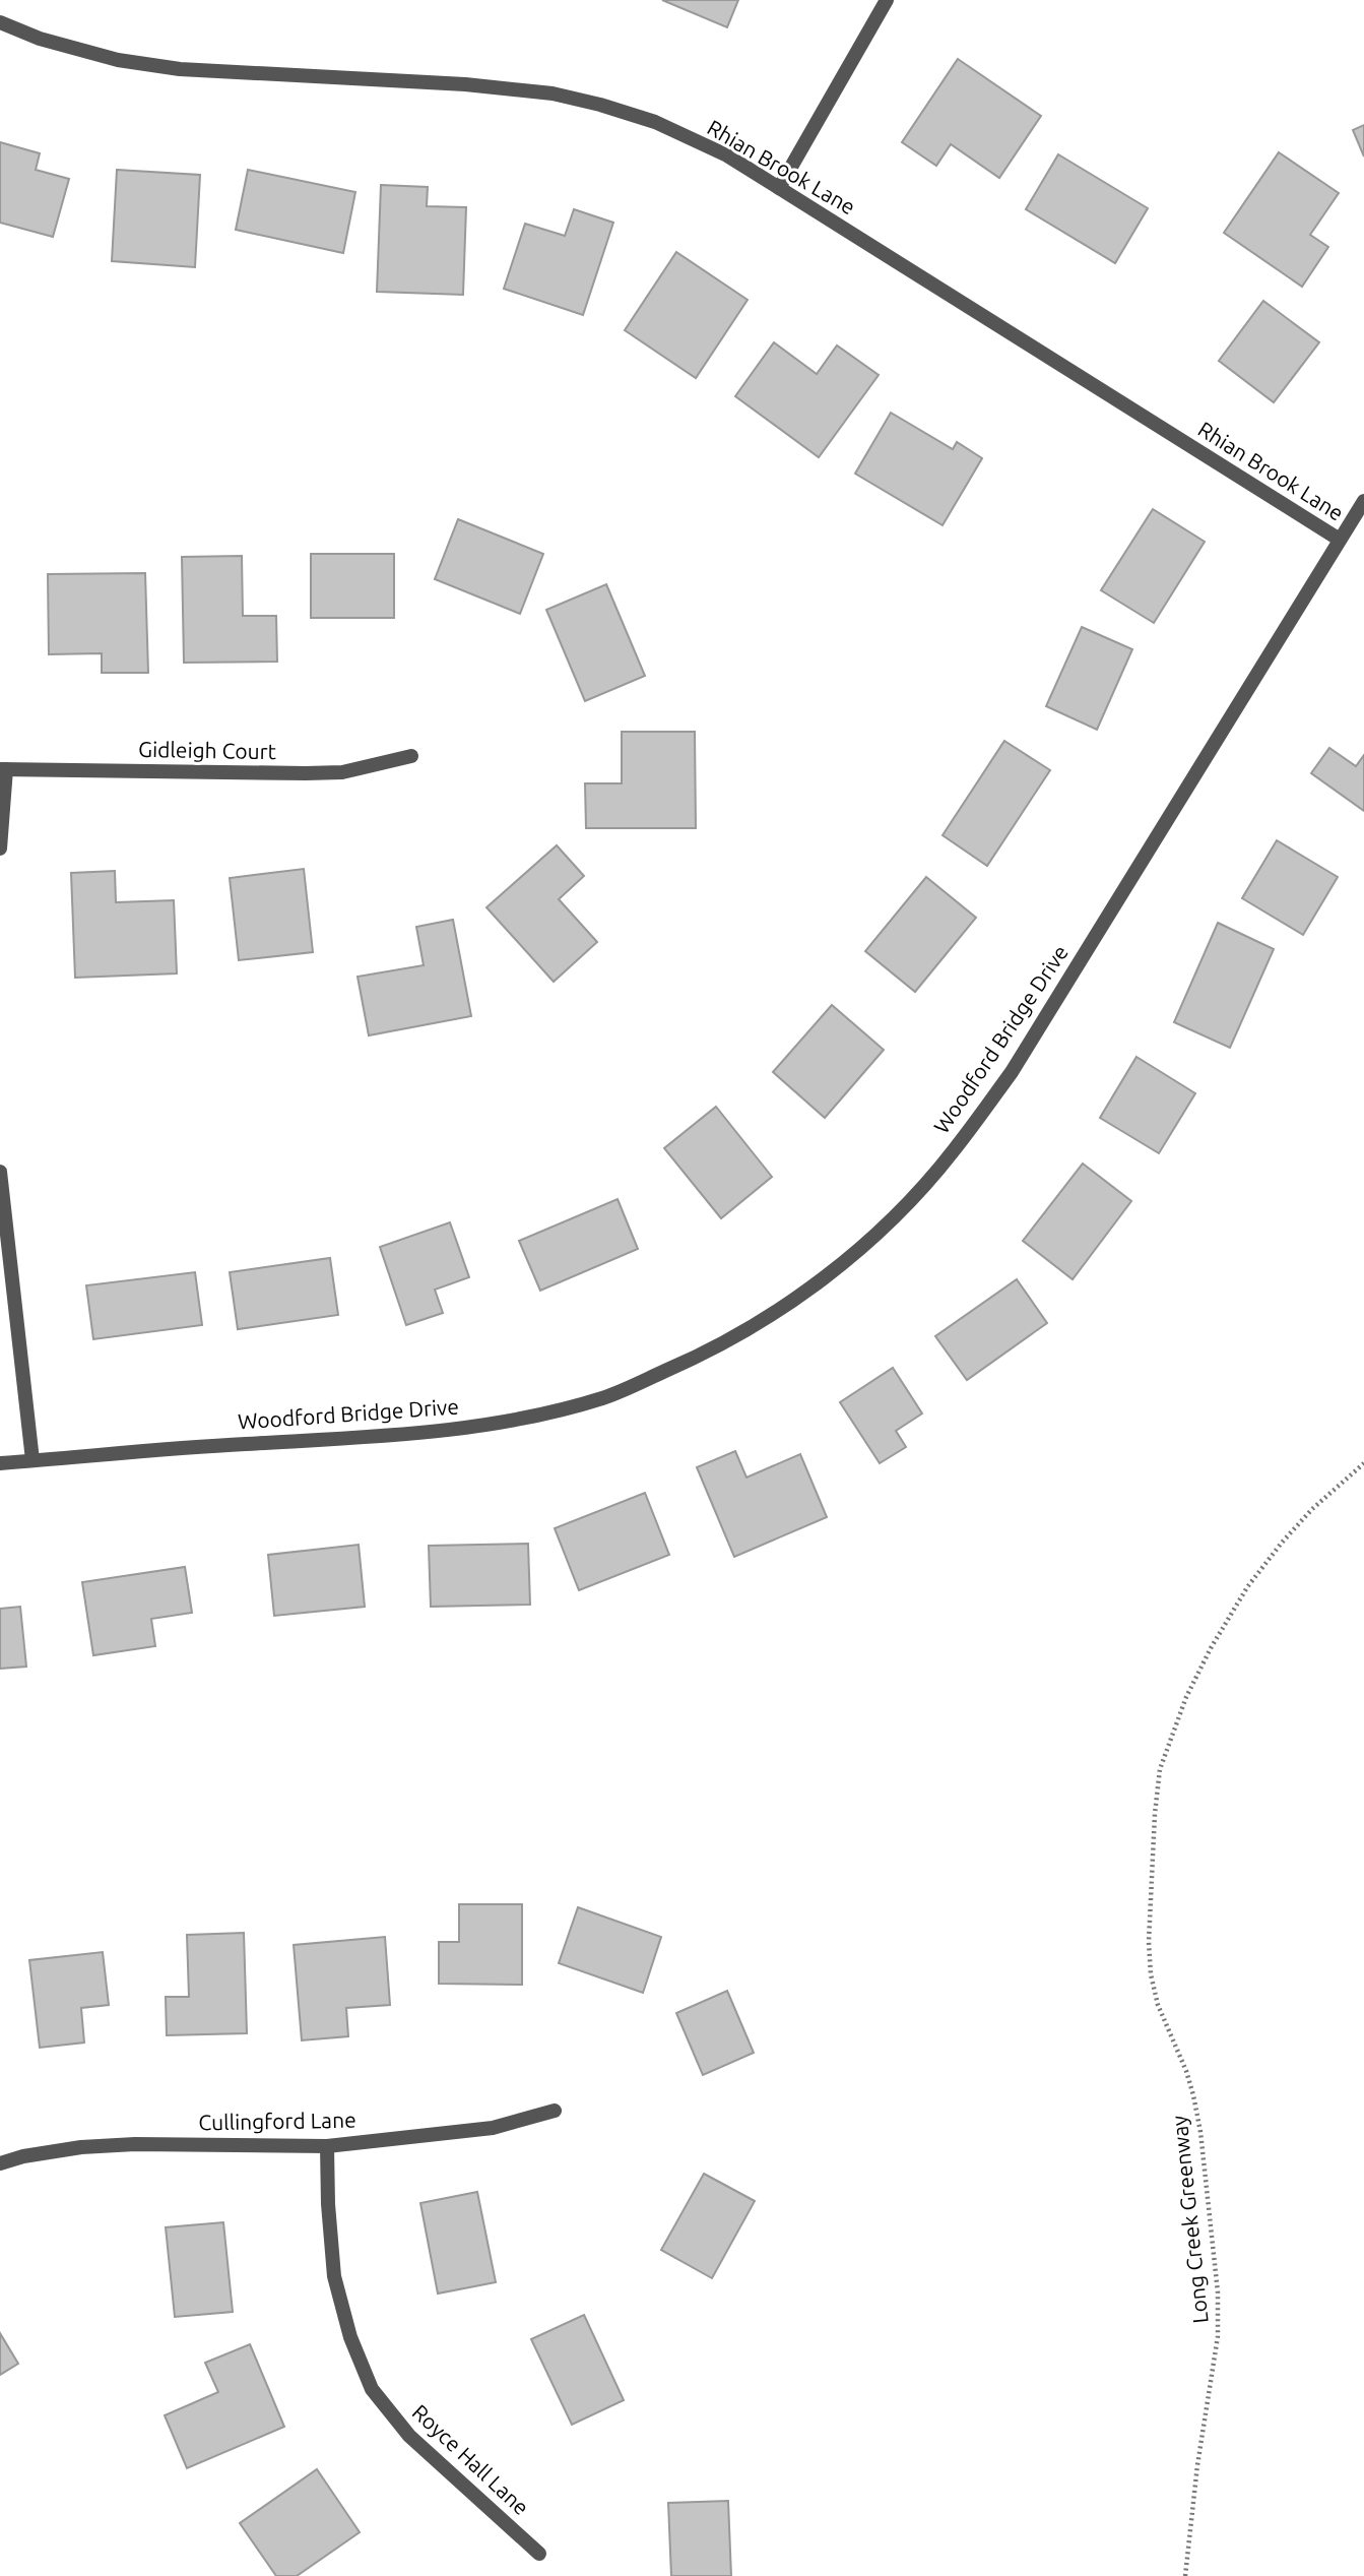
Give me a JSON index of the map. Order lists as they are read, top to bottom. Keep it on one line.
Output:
{"streets":{"street":["Rhian Brook Lane","Gidleigh Court","Woodford Bridge Drive","Cullingford Lane","Royce Hall Lane"],"path":["Long Creek Greenway"]},"crossings":[["Rhian Brook Lane","Woodford Bridge Drive"],["Cullingford Lane","Royce Hall Lane"]]}
